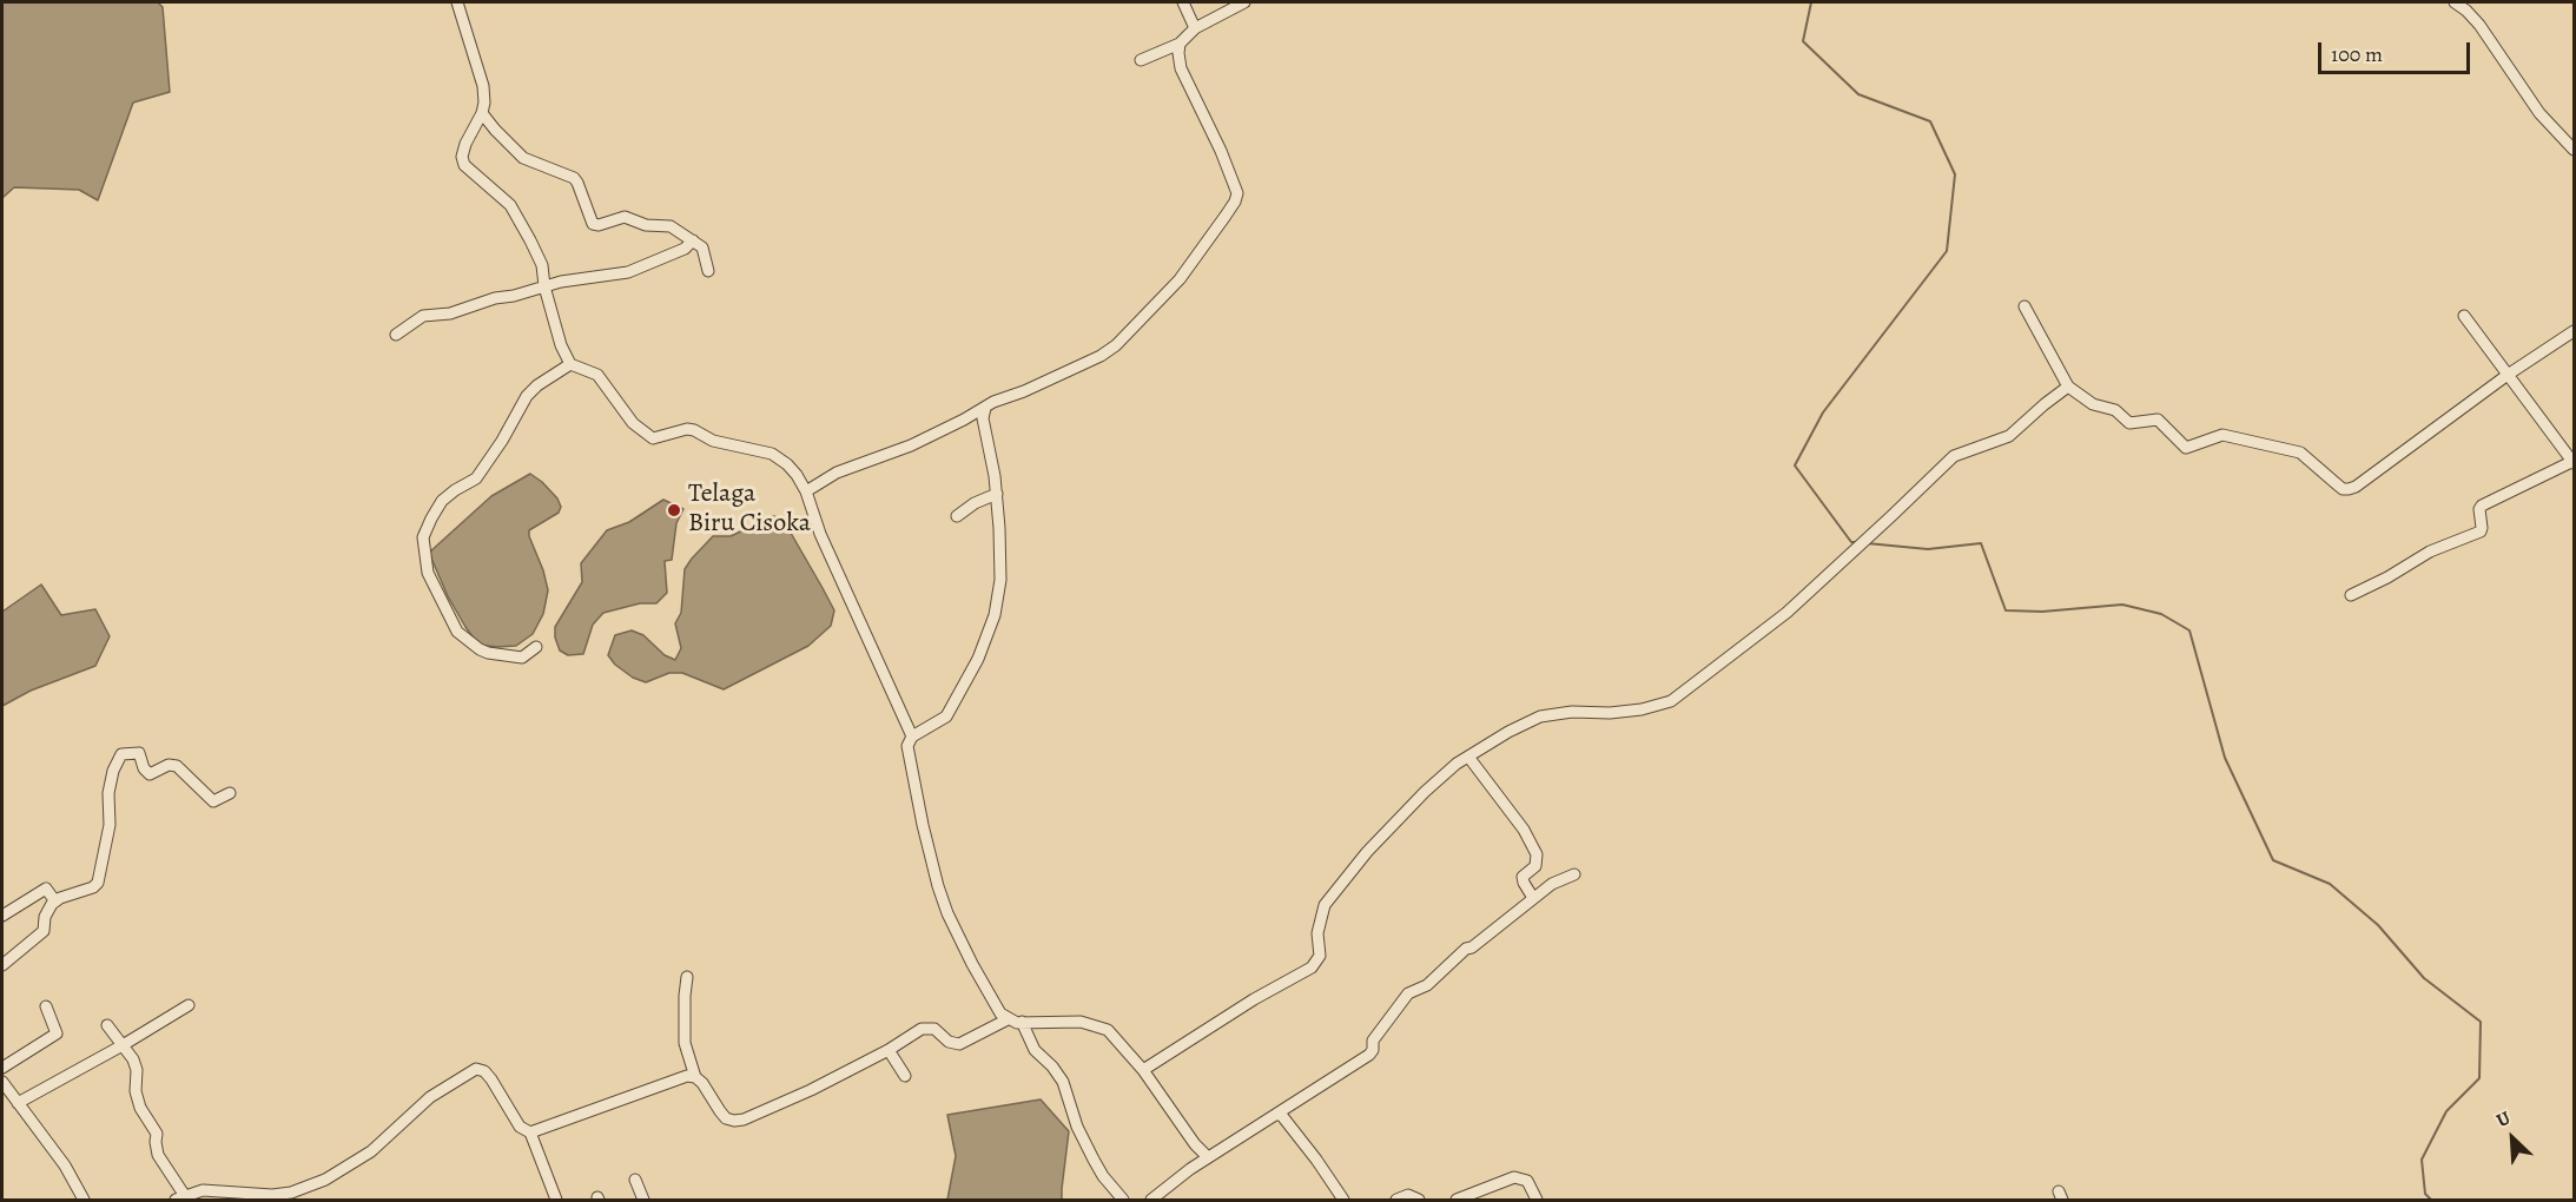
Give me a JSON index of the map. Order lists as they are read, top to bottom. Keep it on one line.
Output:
{"places":["Telaga Biru Cisoka"],"scale_bar":"100 m","north":"top left"}
